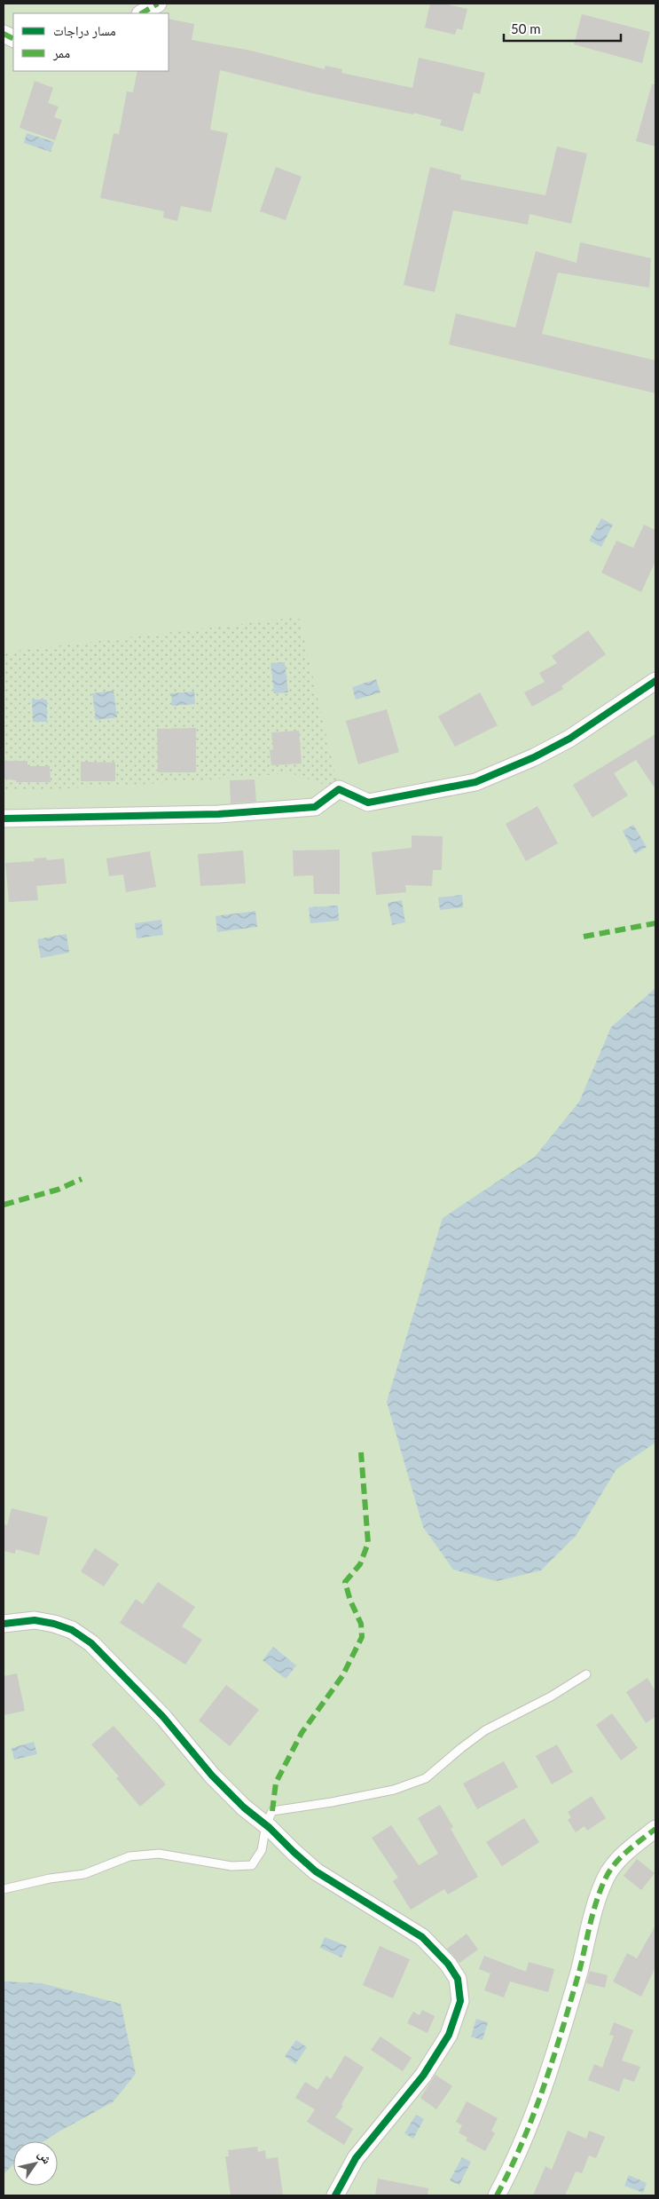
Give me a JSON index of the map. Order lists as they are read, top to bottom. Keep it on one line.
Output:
{"legend":["مسار دراجات","ممر"],"scale_bar":"50 m","north":"top right"}
